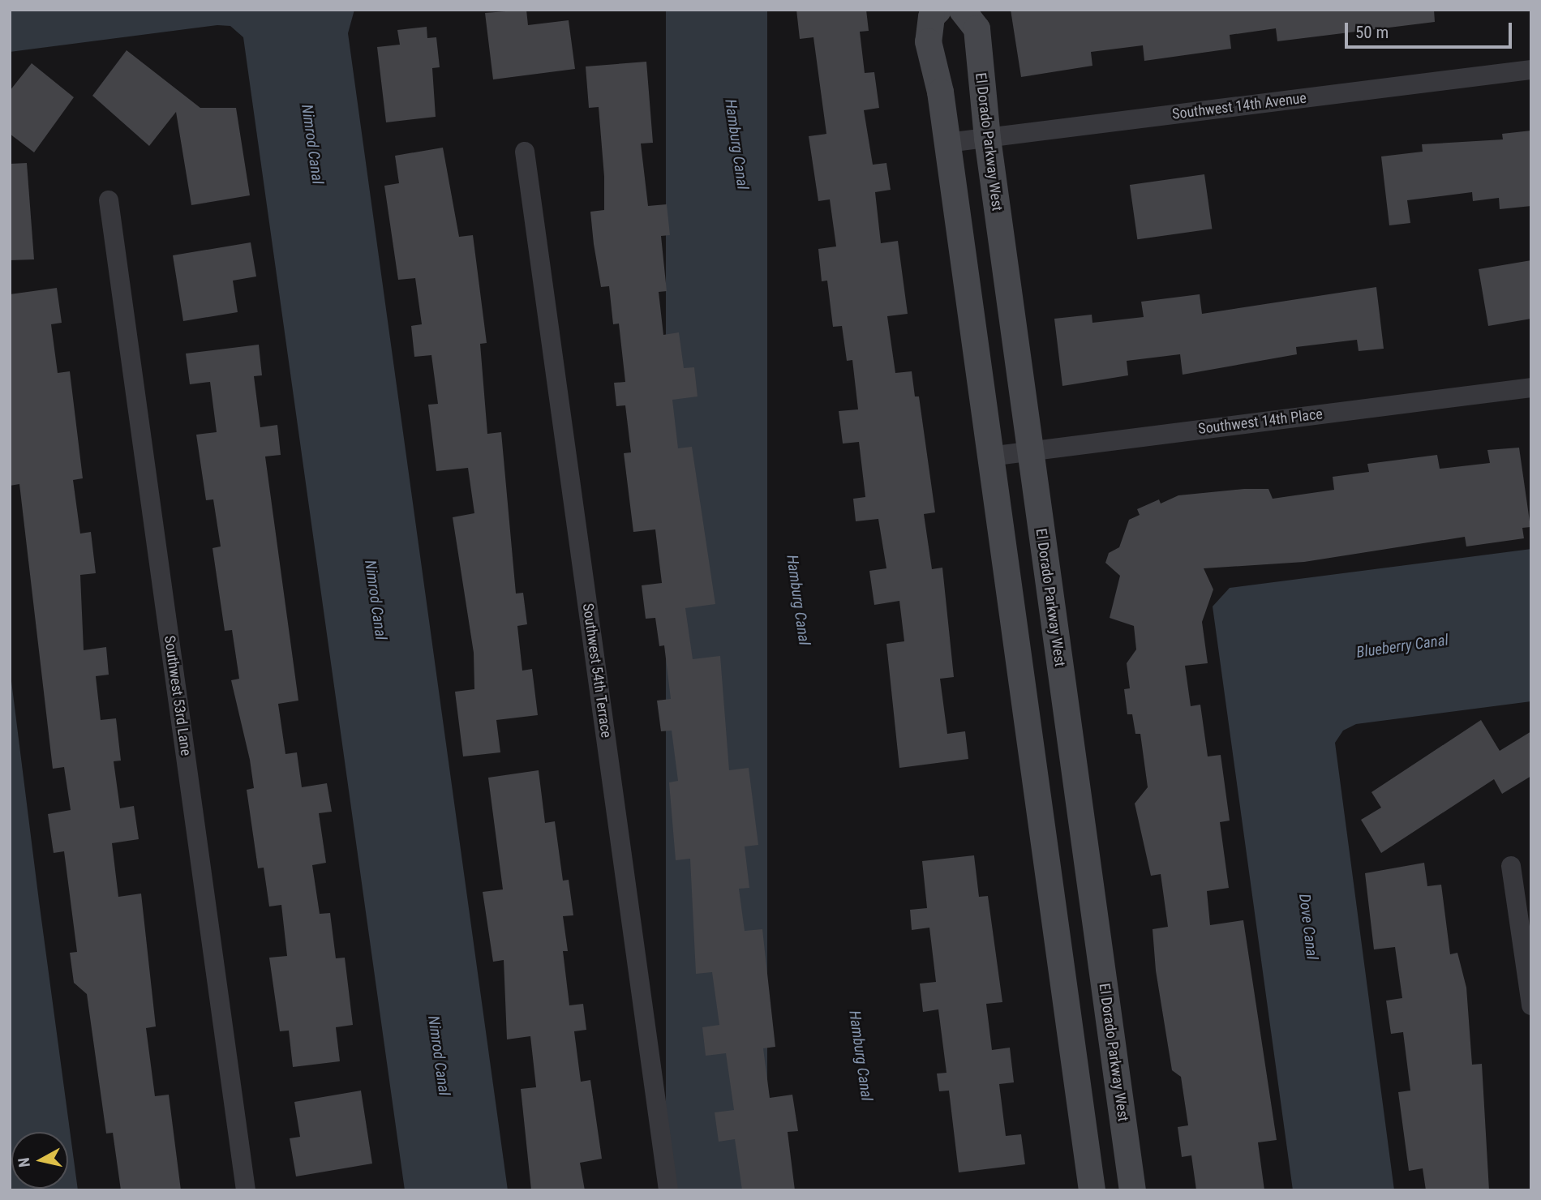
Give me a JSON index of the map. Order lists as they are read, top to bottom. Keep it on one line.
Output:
{"streets":{"street":["Southwest 14th Avenue","El Dorado Parkway West","Southwest 14th Place","Southwest 54th Terrace","Southwest 53rd Lane"]},"crossings":[["Southwest 14th Avenue","El Dorado Parkway West"],["El Dorado Parkway West","Southwest 14th Place"]],"water":["Nimrod Canal","Hamburg Canal","Blueberry Canal","Dove Canal"],"scale_bar":"50 m","north":"left"}
